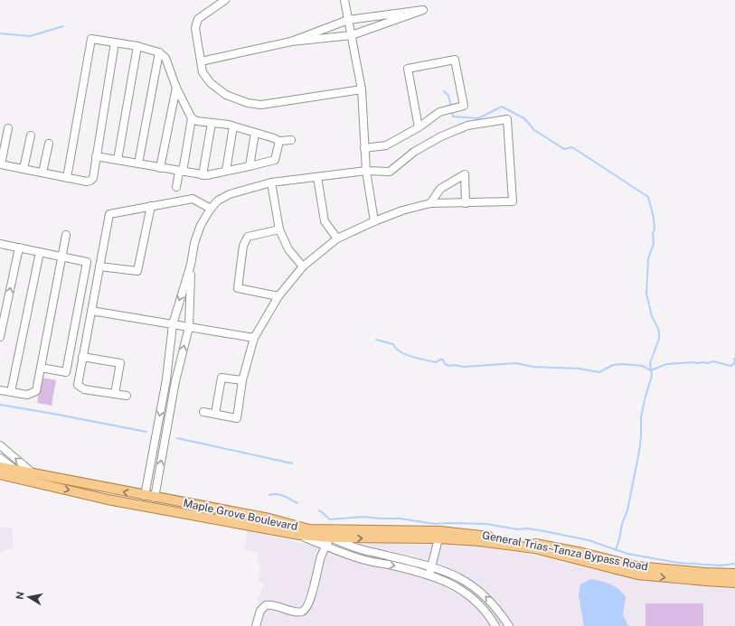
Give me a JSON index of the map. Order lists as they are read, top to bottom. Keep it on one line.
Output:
{"streets":{"main road":["Maple Grove Boulevard","General Trias–Tanza Bypass Road"]},"crossings":[["Maple Grove Boulevard","General Trias–Tanza Bypass Road"]],"north":"left"}
